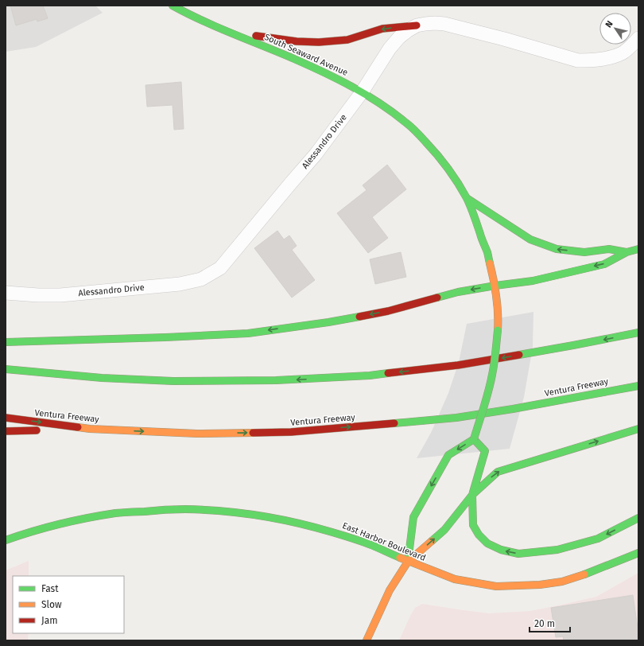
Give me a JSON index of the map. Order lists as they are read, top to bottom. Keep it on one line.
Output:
{"streets":{"main road":["South Seaward Avenue","Ventura Freeway","East Harbor Boulevard"],"street":["Alessandro Drive"]},"crossings":[["South Seaward Avenue","Alessandro Drive"]],"legend":["Fast","Slow","Jam"],"scale_bar":"20 m","north":"top left"}
